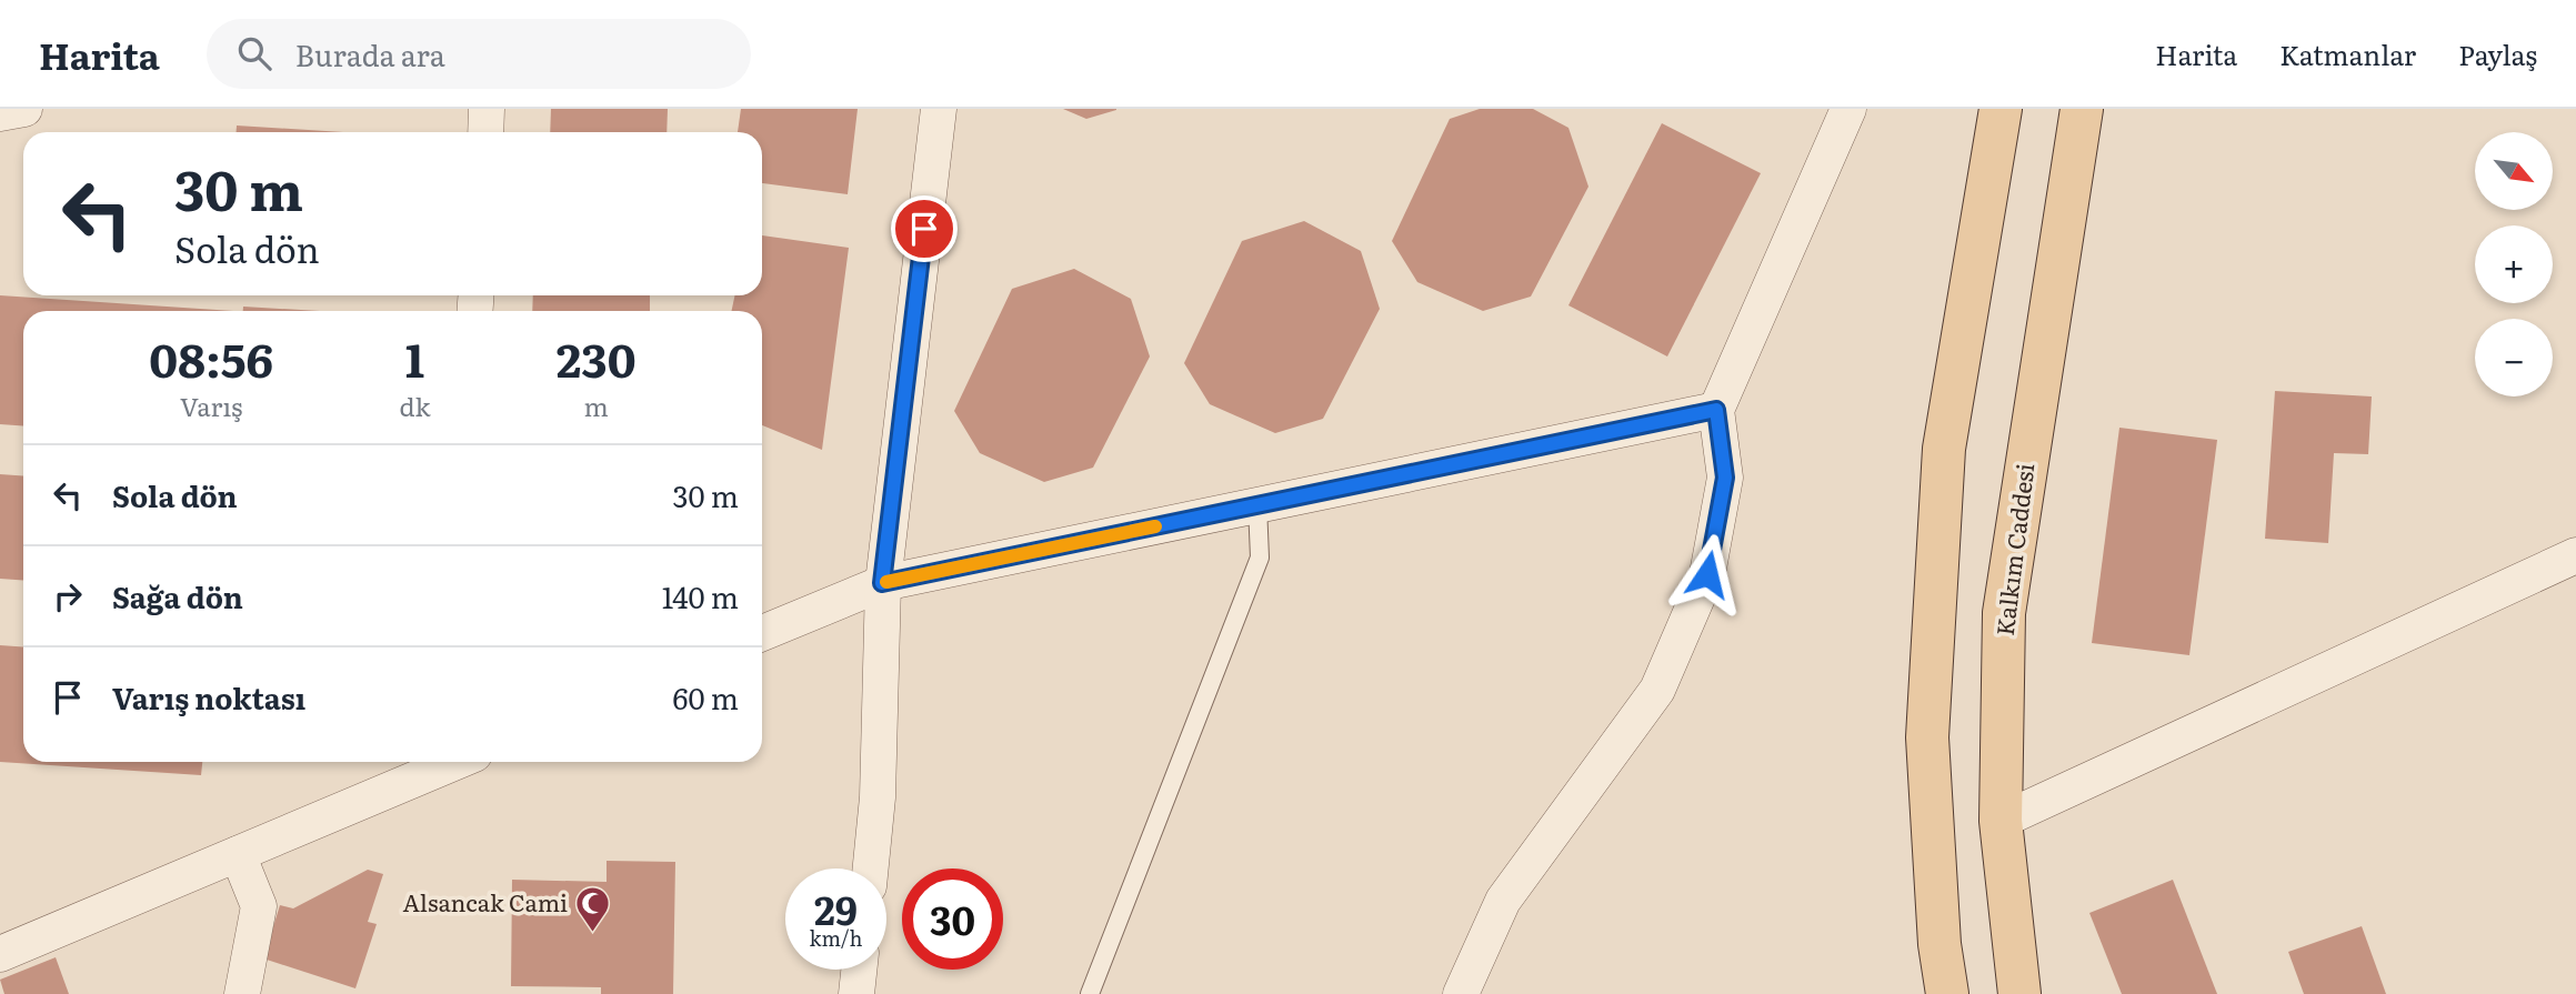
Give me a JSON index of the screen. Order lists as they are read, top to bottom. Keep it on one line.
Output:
{"streets":{"main road":["Kalkım Caddesi"]},"places":{"mosque":["Alsancak Cami"]},"north":"bottom right","page":{"header":"Harita","search":"Burada ara","nav":["Harita","Katmanlar","Paylaş"],"map_buttons":["+","−"],"turn":["30 m","Sola dön"],"eta":["08:56","Varış","1","dk","230","m"],"list":[{"name":"Sola dön","value":"30 m"},{"name":"Sağa dön","value":"140 m"},{"name":"Varış noktası","value":"60 m"}],"speed":"29 km/h","limit":"30"}}
